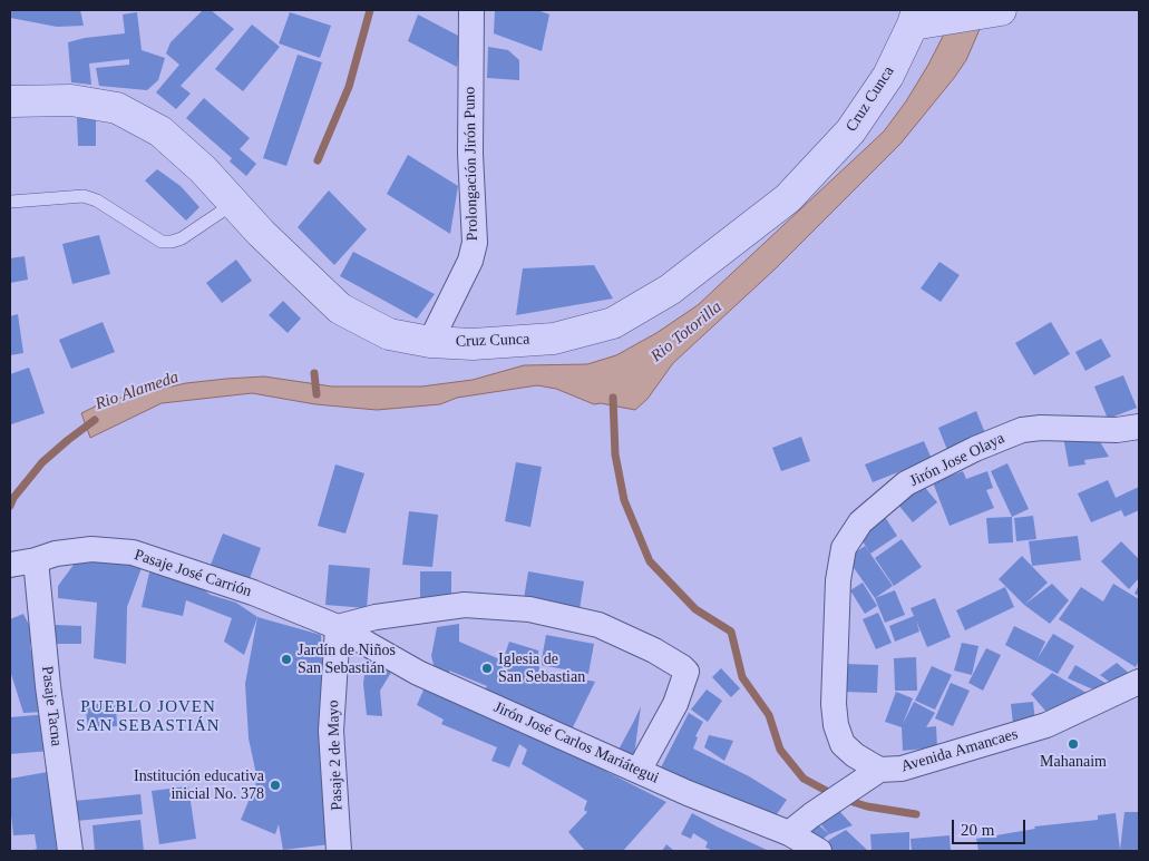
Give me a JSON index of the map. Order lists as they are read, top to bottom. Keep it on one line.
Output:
{"streets":{"street":["Cruz Cunca","Prolongación Jirón Puno","Jirón Jose Olaya","Pasaje José Carrión","Pasaje Tacna","Jirón José Carlos Mariátegui","Avenida Amancaes","Pasaje 2 de Mayo"]},"crossings":[["Cruz Cunca","Prolongación Jirón Puno"],["Jirón Jose Olaya","Avenida Amancaes"],["Pasaje José Carrión","Pasaje Tacna"],["Pasaje José Carrión","Jirón José Carlos Mariátegui"],["Pasaje José Carrión","Pasaje 2 de Mayo"],["Jirón José Carlos Mariátegui","Avenida Amancaes"],["Jirón José Carlos Mariátegui","Pasaje 2 de Mayo"]],"districts":["PUEBLO JOVEN SAN SEBASTIÁN"],"water":["Rio Totorilla","Rio Alameda"],"places":["Jardín de Niños San Sebastián","Iglesia de San Sebastian","Mahanaim","Institución educativa inicial No. 378"],"scale_bar":"20 m"}
